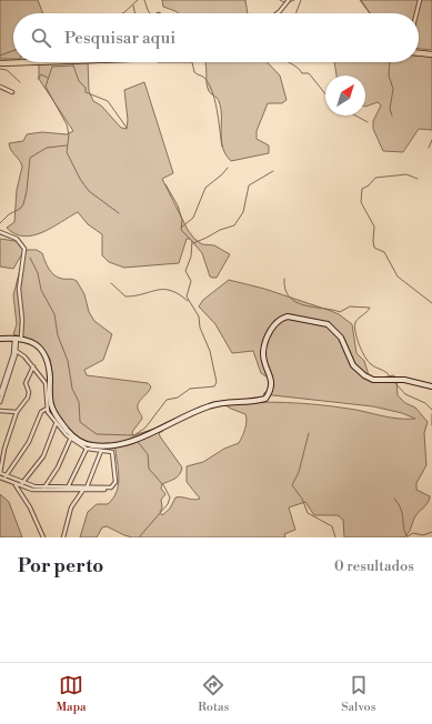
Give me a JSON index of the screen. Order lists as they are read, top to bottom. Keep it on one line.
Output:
{"north":"top right","page":{"search":"Pesquisar aqui","heading":["Por perto","0 resultados"],"nav":["Mapa","Rotas","Salvos"]}}
